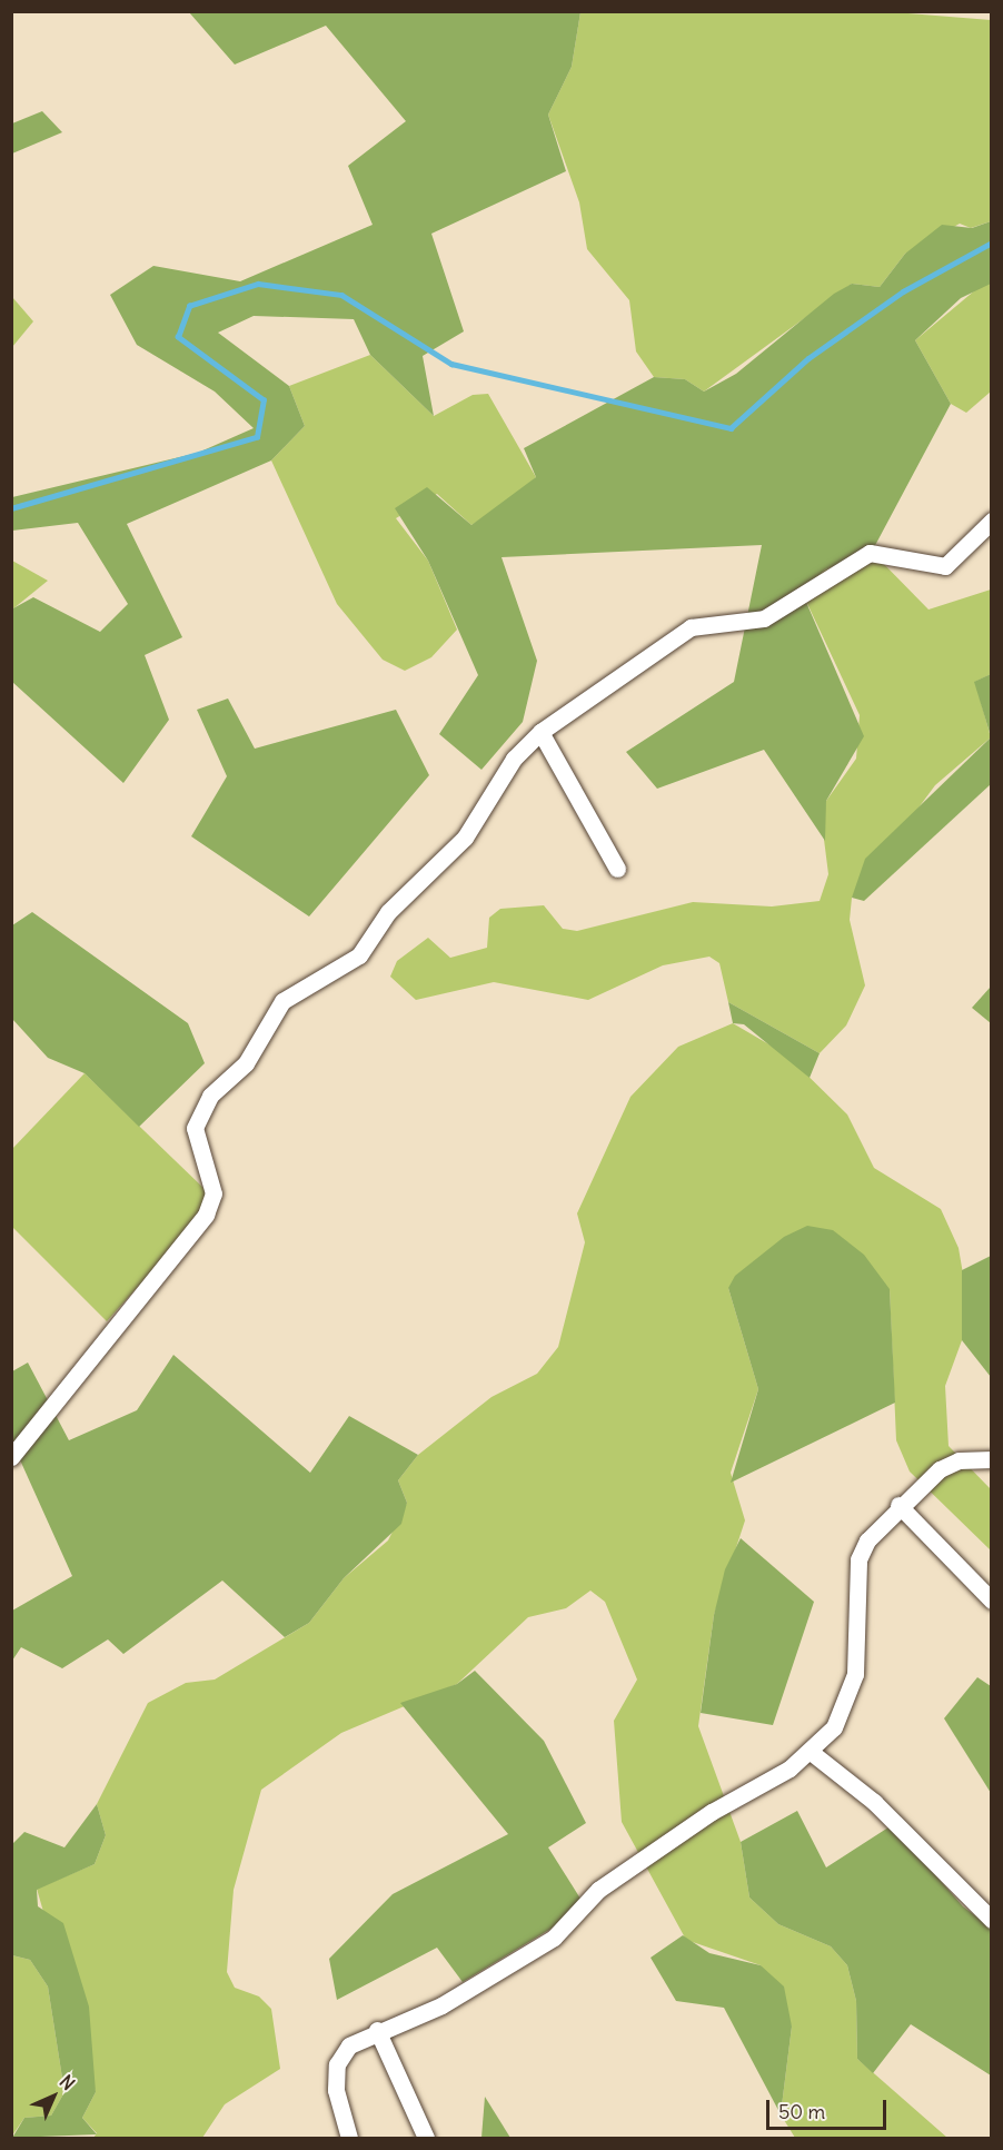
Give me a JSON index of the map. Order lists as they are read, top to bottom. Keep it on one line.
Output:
{"scale_bar":"50 m","north":"top right"}
